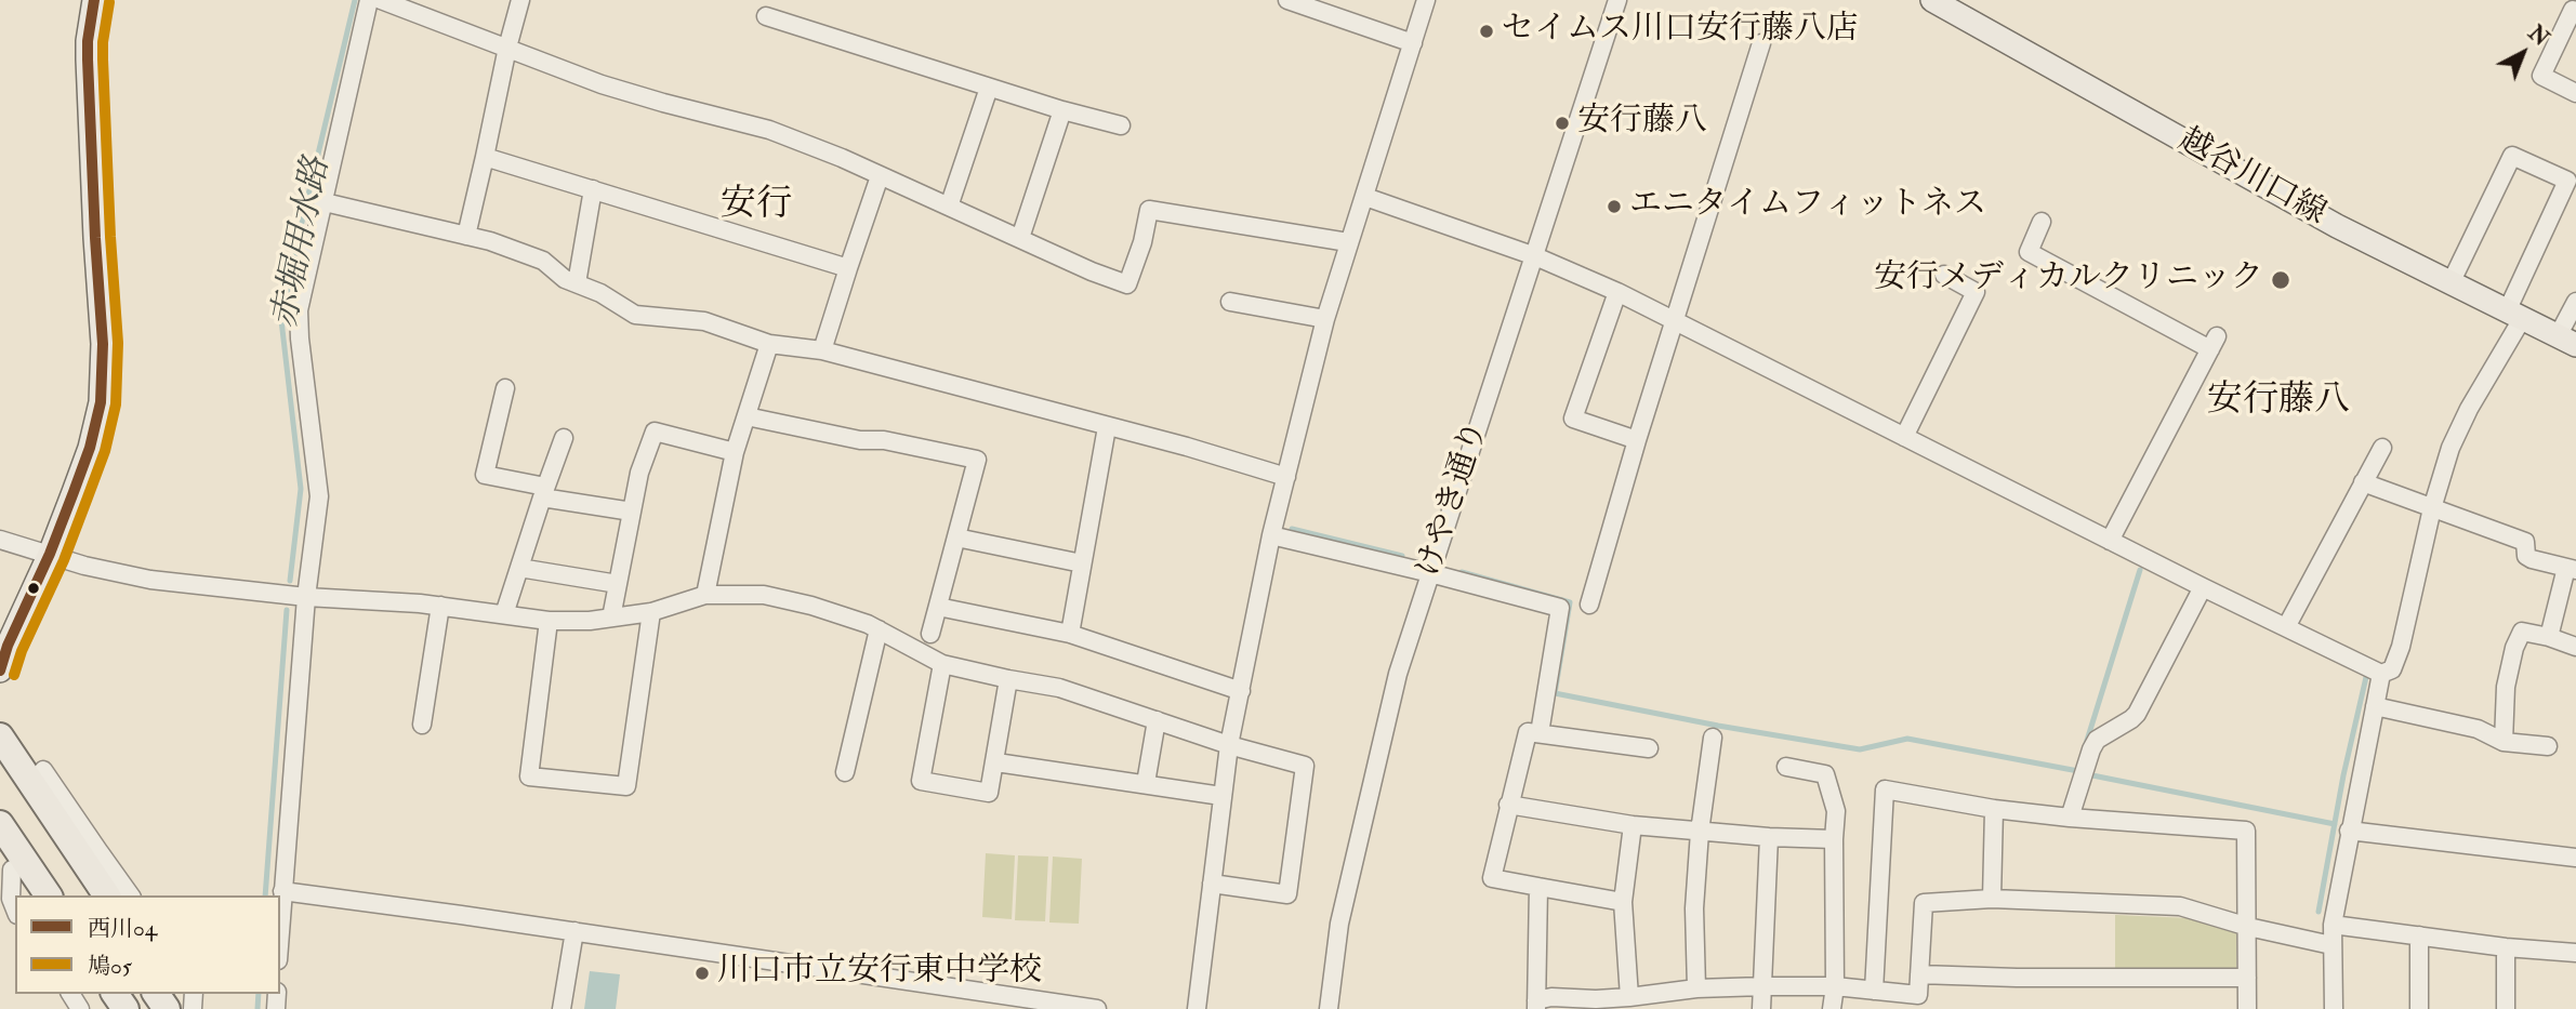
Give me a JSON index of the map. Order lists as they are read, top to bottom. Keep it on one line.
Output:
{"streets":{"main road":["越谷川口線"],"street":["けやき通り"]},"districts":["安行","安行藤八"],"water":["赤堀用水路"],"places":["セイムス川口安行藤八店","安行藤八","エニタイムフィットネス","安行メディカルクリニック","川口市立安行東中学校"],"lines":["transit line 西川04","transit line 鳩05"],"legend":["西川04","鳩05"],"north":"top right"}
